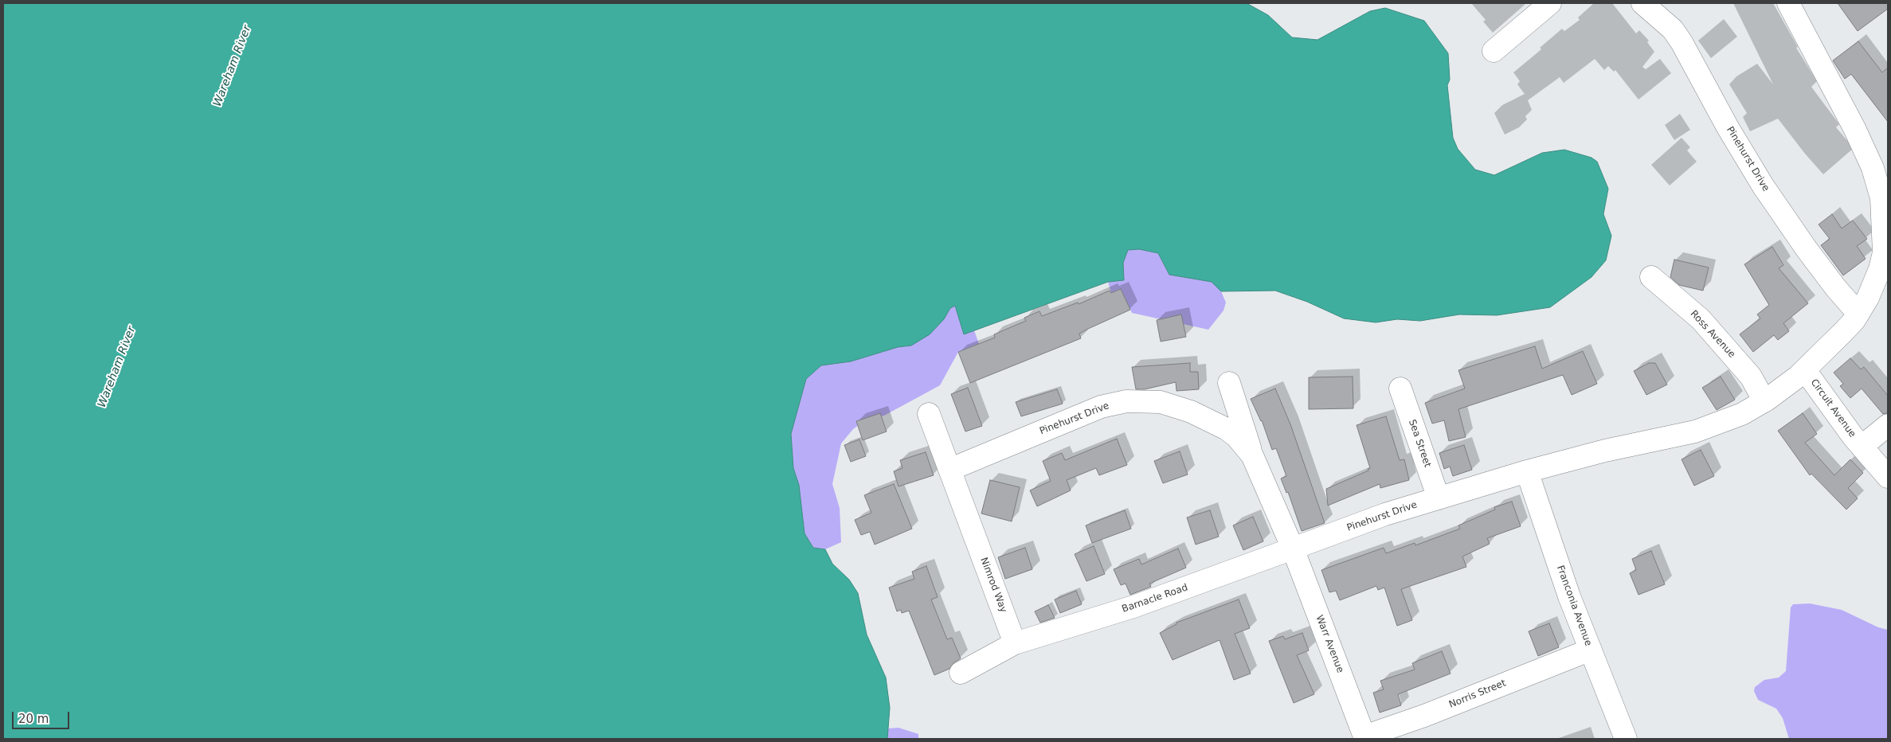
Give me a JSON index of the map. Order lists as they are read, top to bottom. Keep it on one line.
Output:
{"streets":{"street":["Pinehurst Drive","Ross Avenue","Circuit Avenue","Sea Street","Nimrod Way","Barnacle Road","Franconia Avenue","Warr Avenue","Norris Street"]},"crossings":[["Pinehurst Drive","Ross Avenue"],["Pinehurst Drive","Circuit Avenue"],["Pinehurst Drive","Sea Street"],["Pinehurst Drive","Nimrod Way"],["Pinehurst Drive","Barnacle Road"],["Pinehurst Drive","Franconia Avenue"],["Pinehurst Drive","Warr Avenue"],["Nimrod Way","Barnacle Road"],["Barnacle Road","Warr Avenue"],["Franconia Avenue","Norris Street"],["Warr Avenue","Norris Street"]],"water":["Wareham River"],"scale_bar":"20 m"}
